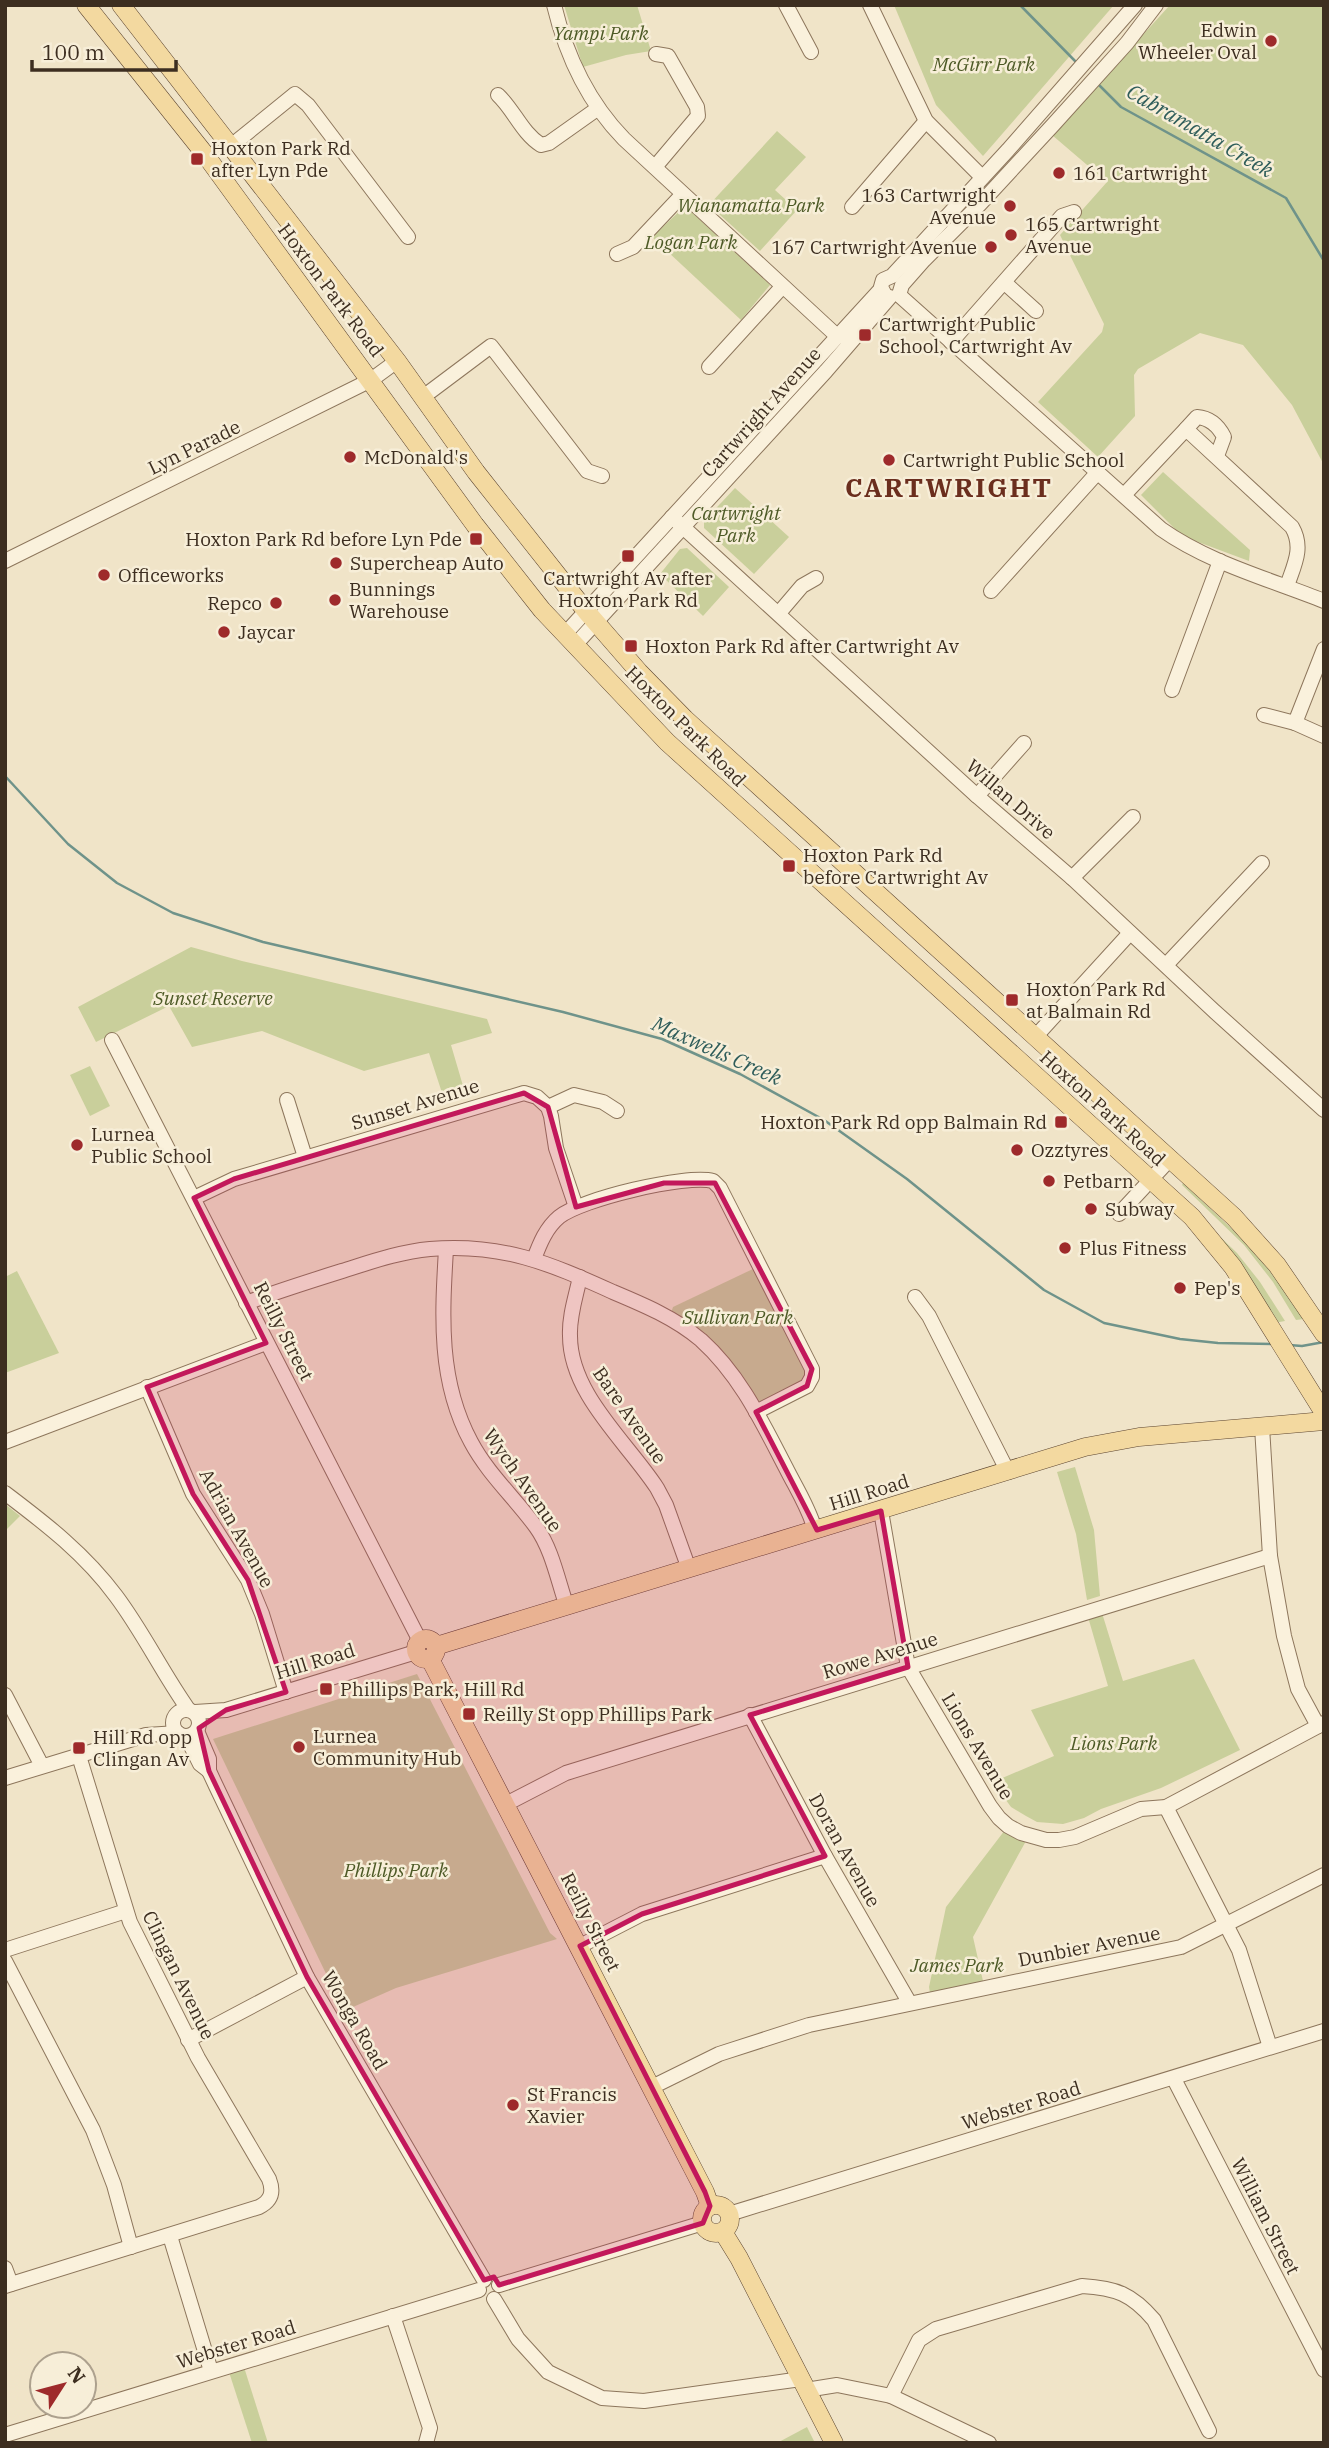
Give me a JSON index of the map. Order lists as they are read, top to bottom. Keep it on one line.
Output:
{"streets":{"main road":["Hoxton Park Road","Reilly Street","Hill Road"],"street":["Cartwright Avenue","Lyn Parade","Willan Drive","Sunset Avenue","Bare Avenue","Wych Avenue","Adrian Avenue","Rowe Avenue","Lions Avenue","Doran Avenue","Dunbier Avenue","Clingan Avenue","Wonga Road","Webster Road","William Street"]},"crossings":[["Hoxton Park Road","Cartwright Avenue"],["Hoxton Park Road","Lyn Parade"],["Cartwright Avenue","Willan Drive"],["Sunset Avenue","Reilly Street"],["Reilly Street","Hill Road"],["Reilly Street","Rowe Avenue"],["Reilly Street","Dunbier Avenue"],["Reilly Street","Webster Road"],["Bare Avenue","Hill Road"],["Wych Avenue","Hill Road"],["Hill Road","Adrian Avenue"],["Hill Road","Lions Avenue"],["Hill Road","Clingan Avenue"],["Hill Road","Wonga Road"],["Rowe Avenue","Lions Avenue"],["Rowe Avenue","Doran Avenue"],["Doran Avenue","Dunbier Avenue"],["Wonga Road","Webster Road"],["Webster Road","William Street"]],"districts":["CARTWRIGHT"],"water":["Cabramatta Creek","Maxwells Creek"],"parks":["Yampi Park","McGirr Park","Wianamatta Park","Logan Park","Cartwright Park","Sunset Reserve","Sullivan Park","Lions Park","Phillips Park","James Park"],"places":{"other":["Edwin Wheeler Oval","161 Cartwright","163 Cartwright Avenue","165 Cartwright Avenue","167 Cartwright Avenue","McDonald's","Cartwright Public School","Supercheap Auto","Officeworks","Bunnings Warehouse","Repco","Jaycar","Lurnea Public School","Ozztyres","Petbarn","Subway","Plus Fitness","Pep's","Lurnea Community Hub","St Francis Xavier"],"transit":["Hoxton Park Rd after Lyn Pde","Cartwright Public School, Cartwright Av","Hoxton Park Rd before Lyn Pde","Cartwright Av after Hoxton Park Rd","Hoxton Park Rd after Cartwright Av","Hoxton Park Rd before Cartwright Av","Hoxton Park Rd at Balmain Rd","Hoxton Park Rd opp Balmain Rd","Phillips Park, Hill Rd","Reilly St opp Phillips Park","Hill Rd opp Clingan Av"]},"scale_bar":"100 m","north":"top right"}
